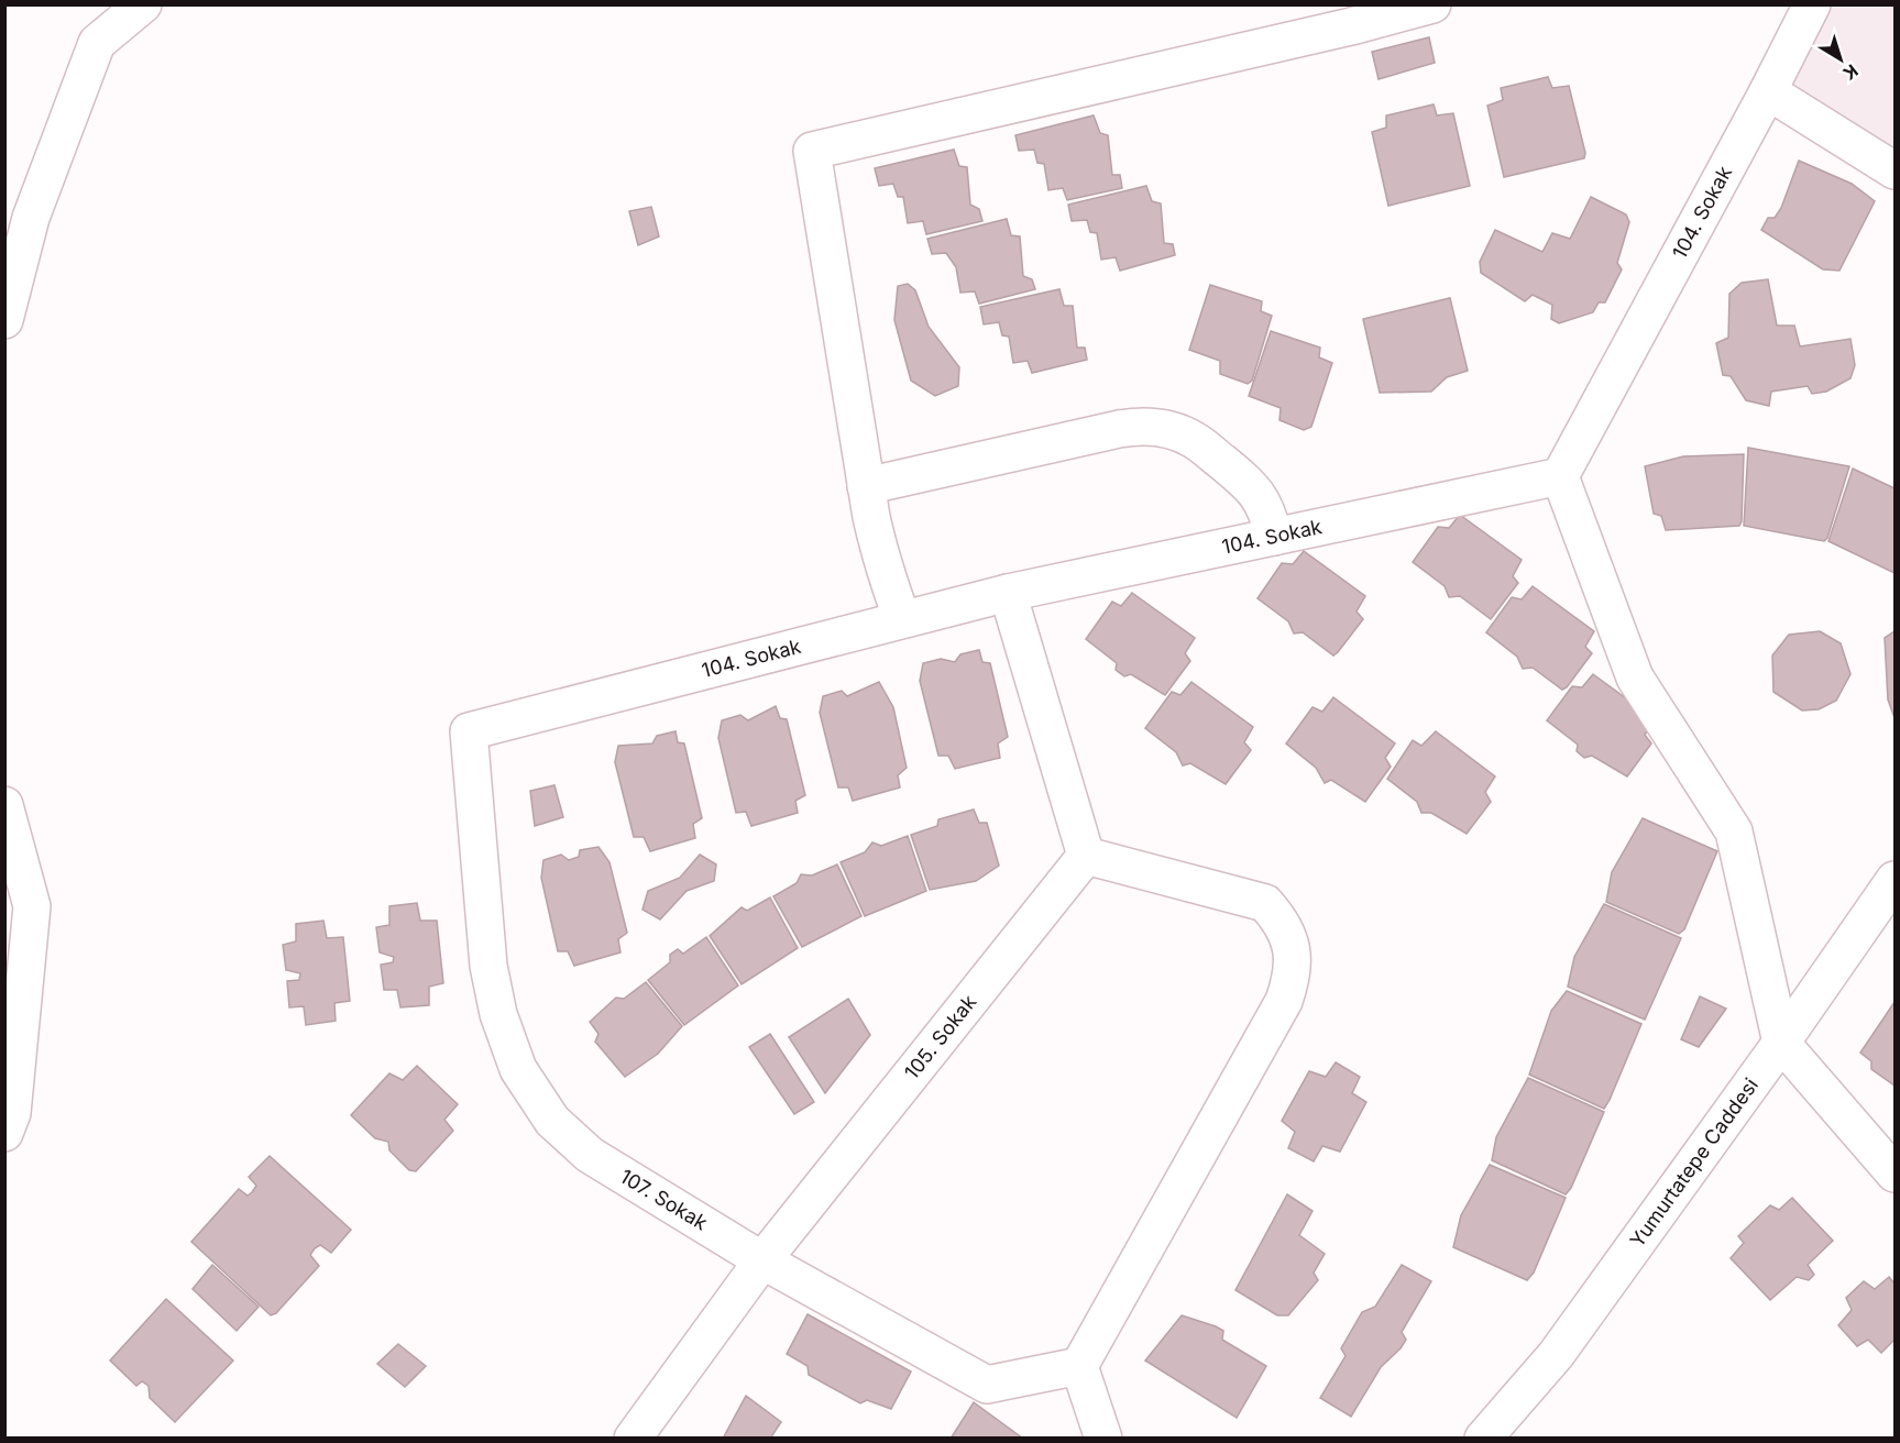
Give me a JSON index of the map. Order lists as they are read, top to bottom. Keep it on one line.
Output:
{"streets":{"street":["104. Sokak","105. Sokak","Yumurtatepe Caddesi","107. Sokak"]},"crossings":[["104. Sokak","107. Sokak"],["105. Sokak","107. Sokak"]],"north":"bottom right"}
